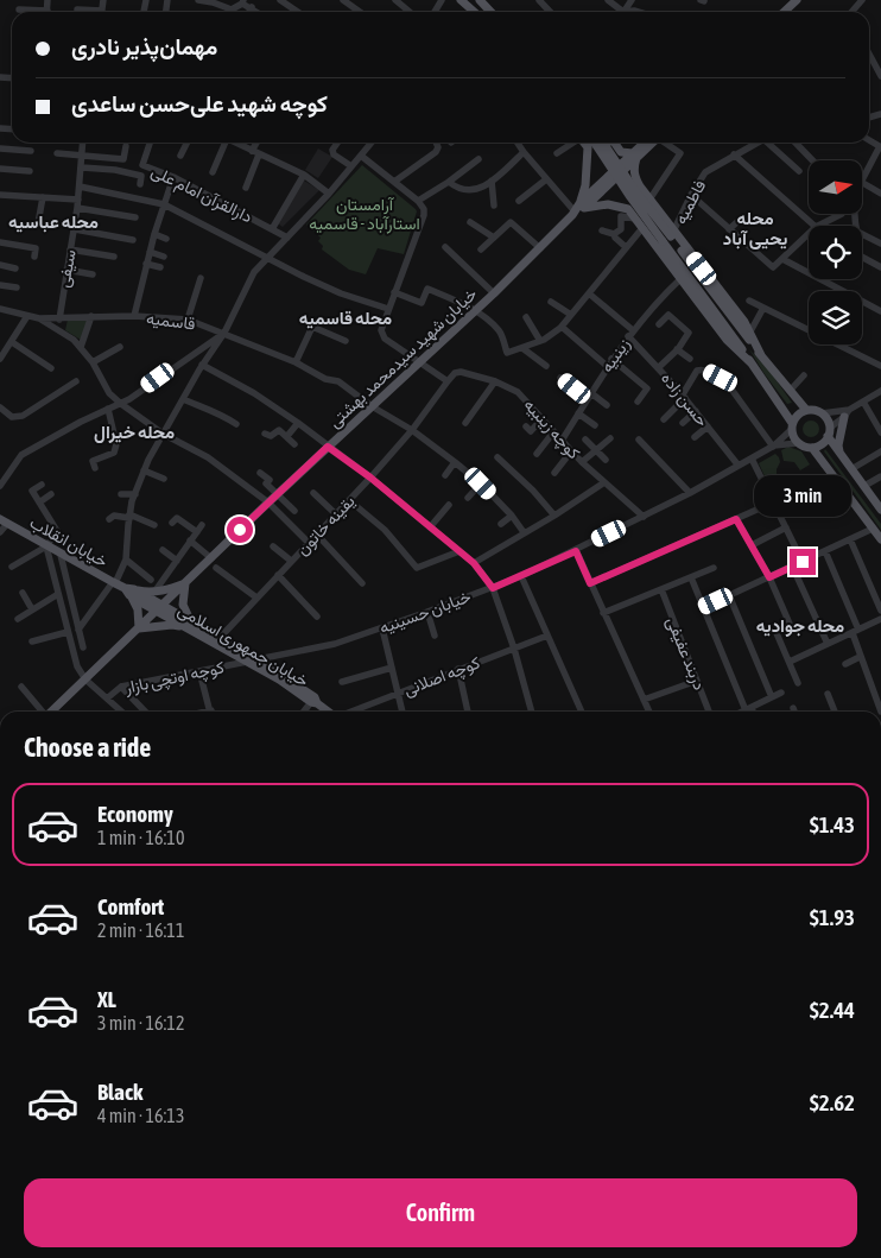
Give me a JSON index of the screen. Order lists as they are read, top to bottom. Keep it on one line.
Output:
{"streets":{"main road":["خیابان شهید سیدمحمد بهشتی","خیابان انقلاب","خیابان جمهوری اسلامی"],"street":["دارالقرآن امام علی","فاطمیه","سیفی","قاسمیه","زینبیه","حسن زاده","کوچه زینبیه","یقینه خاتون","خیابان حسینیه","دربند عفیفی","کوچه اصلانی","کوچه اوتچی بازار"]},"crossings":[["سیفی","قاسمیه"],["قاسمیه","خیابان شهید سیدمحمد بهشتی"],["قاسمیه","یقینه خاتون"],["زینبیه","حسن زاده"],["زینبیه","کوچه زینبیه"],["خیابان شهید سیدمحمد بهشتی","خیابان انقلاب"],["خیابان شهید سیدمحمد بهشتی","خیابان جمهوری اسلامی"],["حسن زاده","خیابان حسینیه"],["کوچه زینبیه","یقینه خاتون"],["کوچه زینبیه","خیابان حسینیه"],["یقینه خاتون","خیابان جمهوری اسلامی"],["خیابان انقلاب","خیابان جمهوری اسلامی"],["خیابان حسینیه","خیابان جمهوری اسلامی"],["خیابان جمهوری اسلامی","کوچه اوتچی بازار"]],"districts":["محله یحیی آباد","محله عباسیه","محله قاسمیه","محله خیرال","محله جوادیه"],"parks":["آرامستان استارآباد - قاسمیه"],"north":"right","page":{"banner":["مهمان‌پذیر نادری","کوچه شهید علی‌حسن ساعدی"],"bubble":"3 min","heading":"Choose a ride","list":[{"name":"Economy","note":"1 min · 16:10","value":"$1.43"},{"name":"Comfort","note":"2 min · 16:11","value":"$1.93"},{"name":"XL","note":"3 min · 16:12","value":"$2.44"},{"name":"Black","note":"4 min · 16:13","value":"$2.62"}],"buttons":"Confirm"}}
